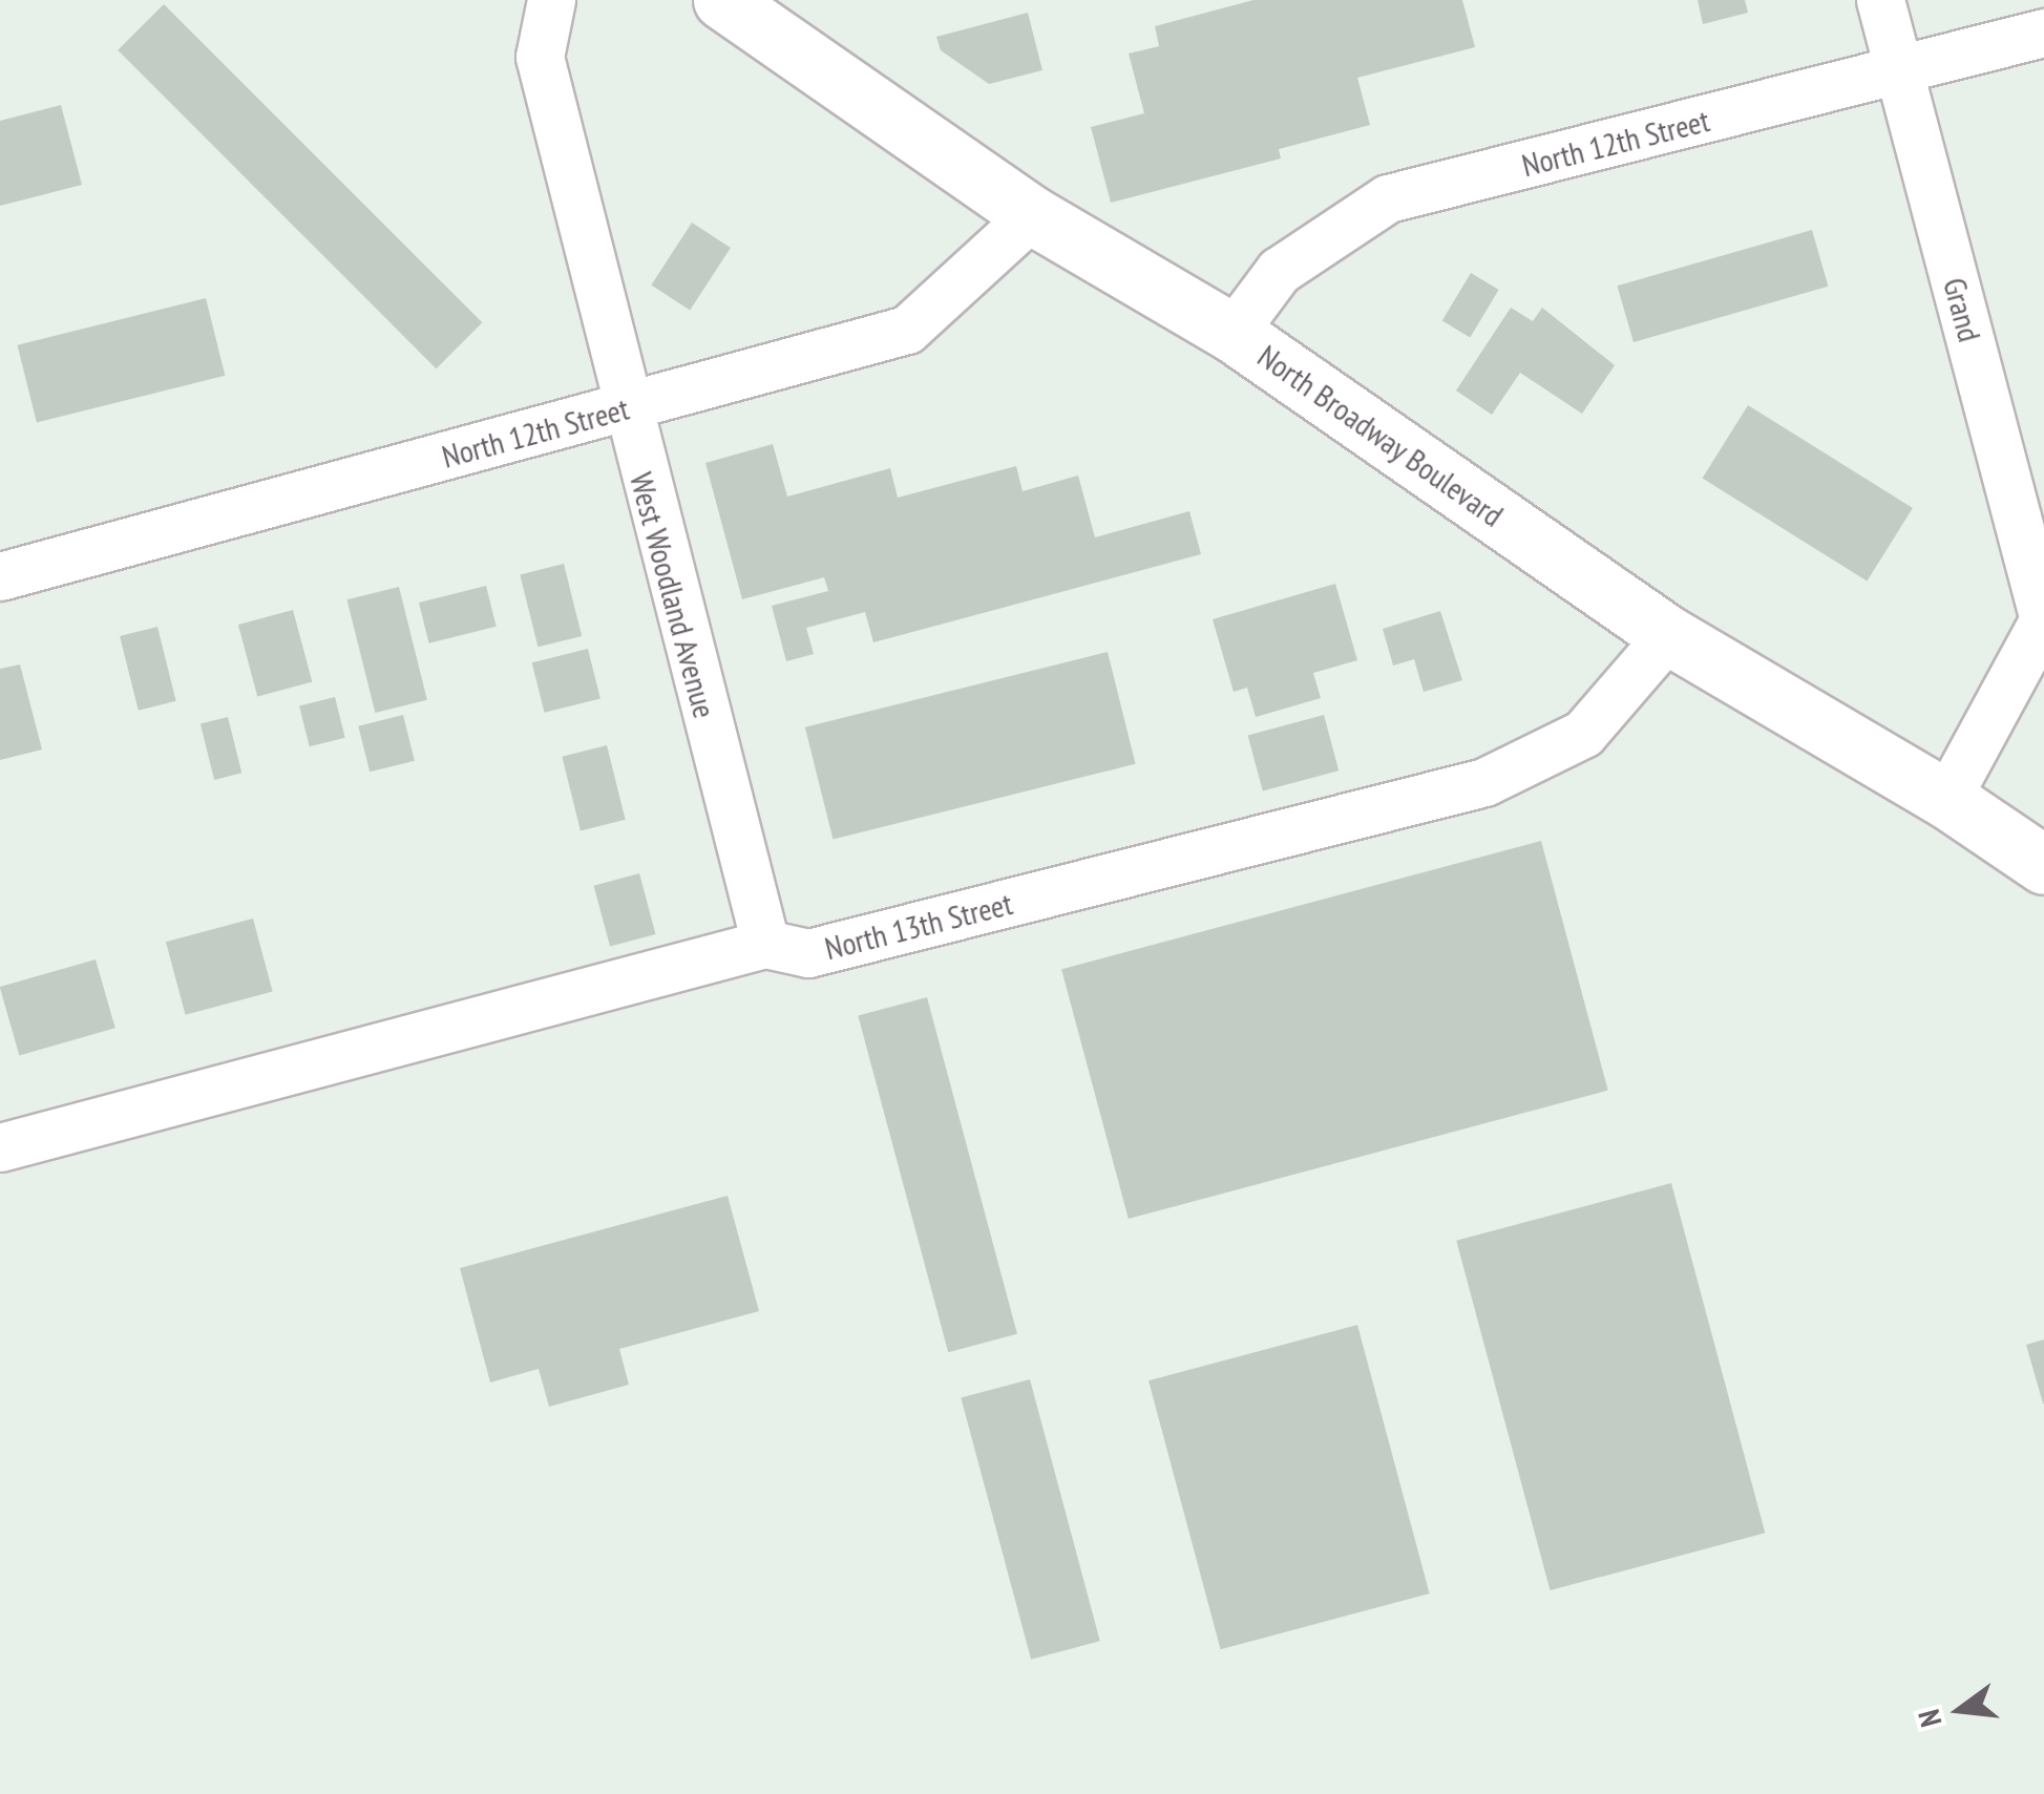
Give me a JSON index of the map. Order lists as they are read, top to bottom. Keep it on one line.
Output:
{"streets":{"main road":["North Broadway Boulevard"],"street":["North 12th Street","Grand","West Woodland Avenue","North 13th Street"]},"crossings":[["North 12th Street","Grand"],["North 12th Street","North Broadway Boulevard"],["North 12th Street","West Woodland Avenue"],["North Broadway Boulevard","North 13th Street"],["West Woodland Avenue","North 13th Street"]],"north":"left"}
